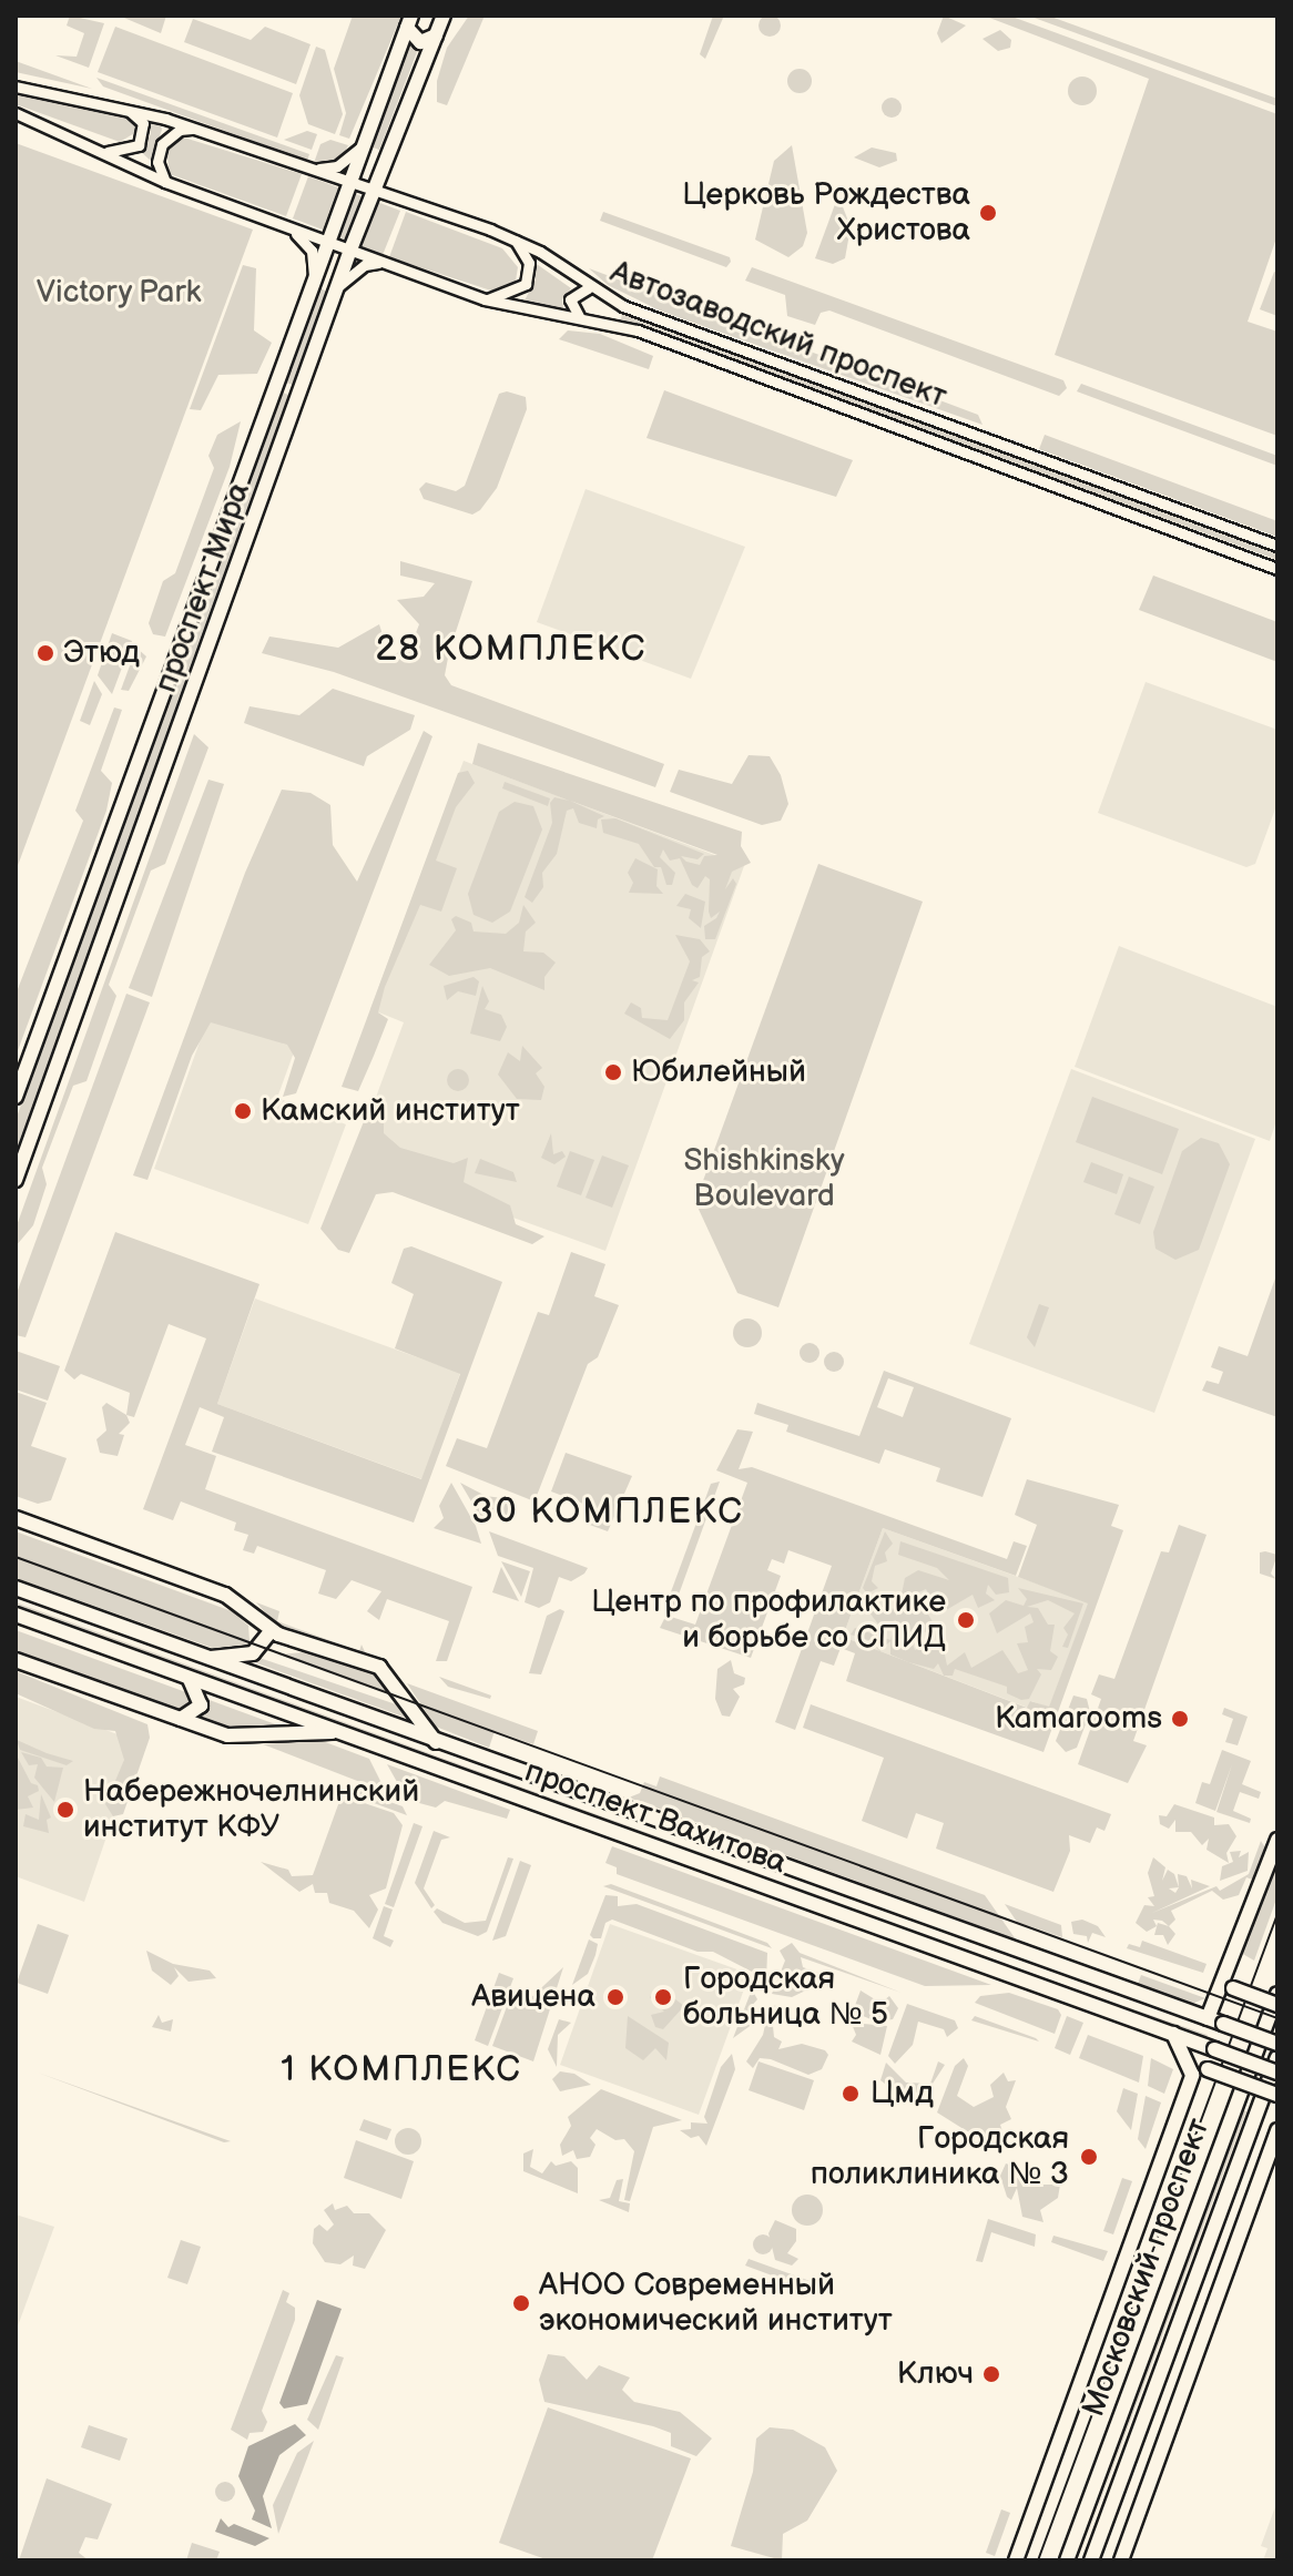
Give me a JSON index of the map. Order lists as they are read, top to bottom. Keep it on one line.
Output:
{"streets":{"main road":["проспект Мира","проспект Вахитова","Московский проспект"],"street":["Автозаводский проспект"]},"crossings":[["Автозаводский проспект","проспект Мира"]],"districts":["28 КОМПЛЕКС","30 КОМПЛЕКС","1 КОМПЛЕКС"],"parks":["Victory Park","Shishkinsky Boulevard"],"places":["Церковь Рождества Христова","Этюд","Юбилейный","Камский институт","Центр по профилактике и борьбе со СПИД","Kamarooms","Набережночелнинский институт КФУ","Авицена","Городская больница № 5","Цмд","Городская поликлиника № 3","АНОО Современный экономический институт","Ключ"]}
